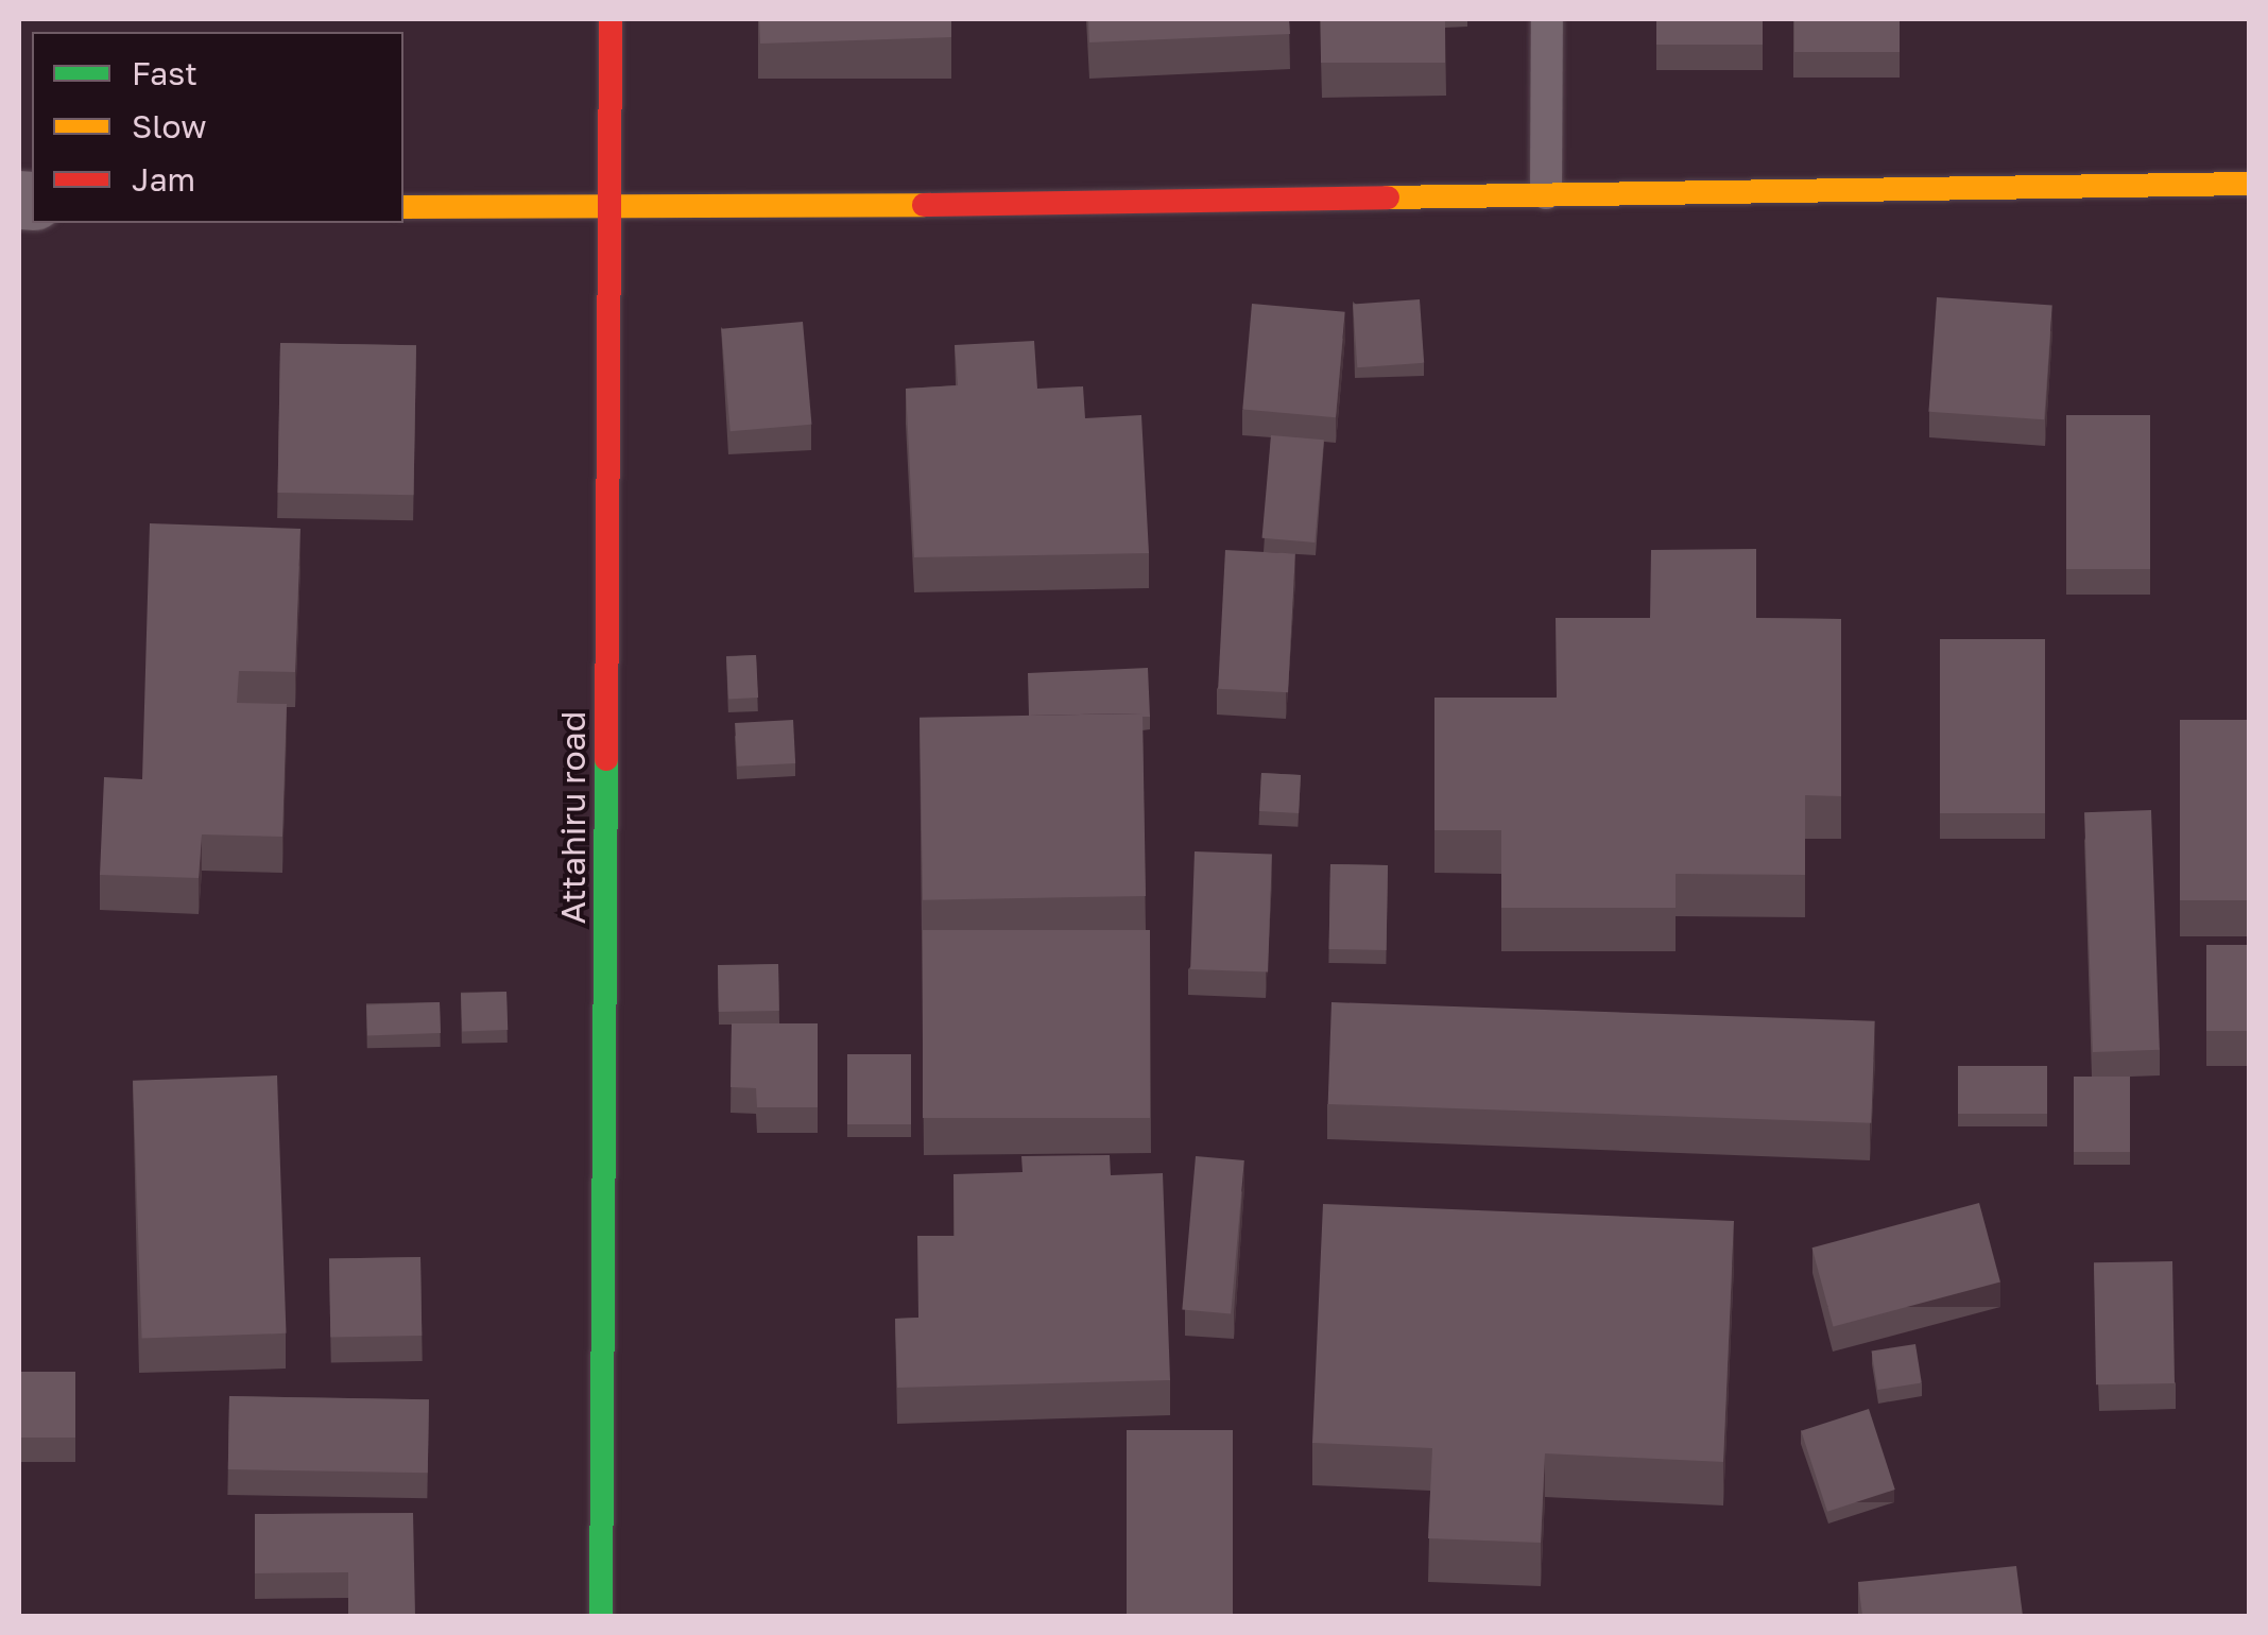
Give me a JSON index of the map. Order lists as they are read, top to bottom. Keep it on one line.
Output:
{"streets":{"street":["Attahiru road"]},"legend":["Fast","Slow","Jam"]}
